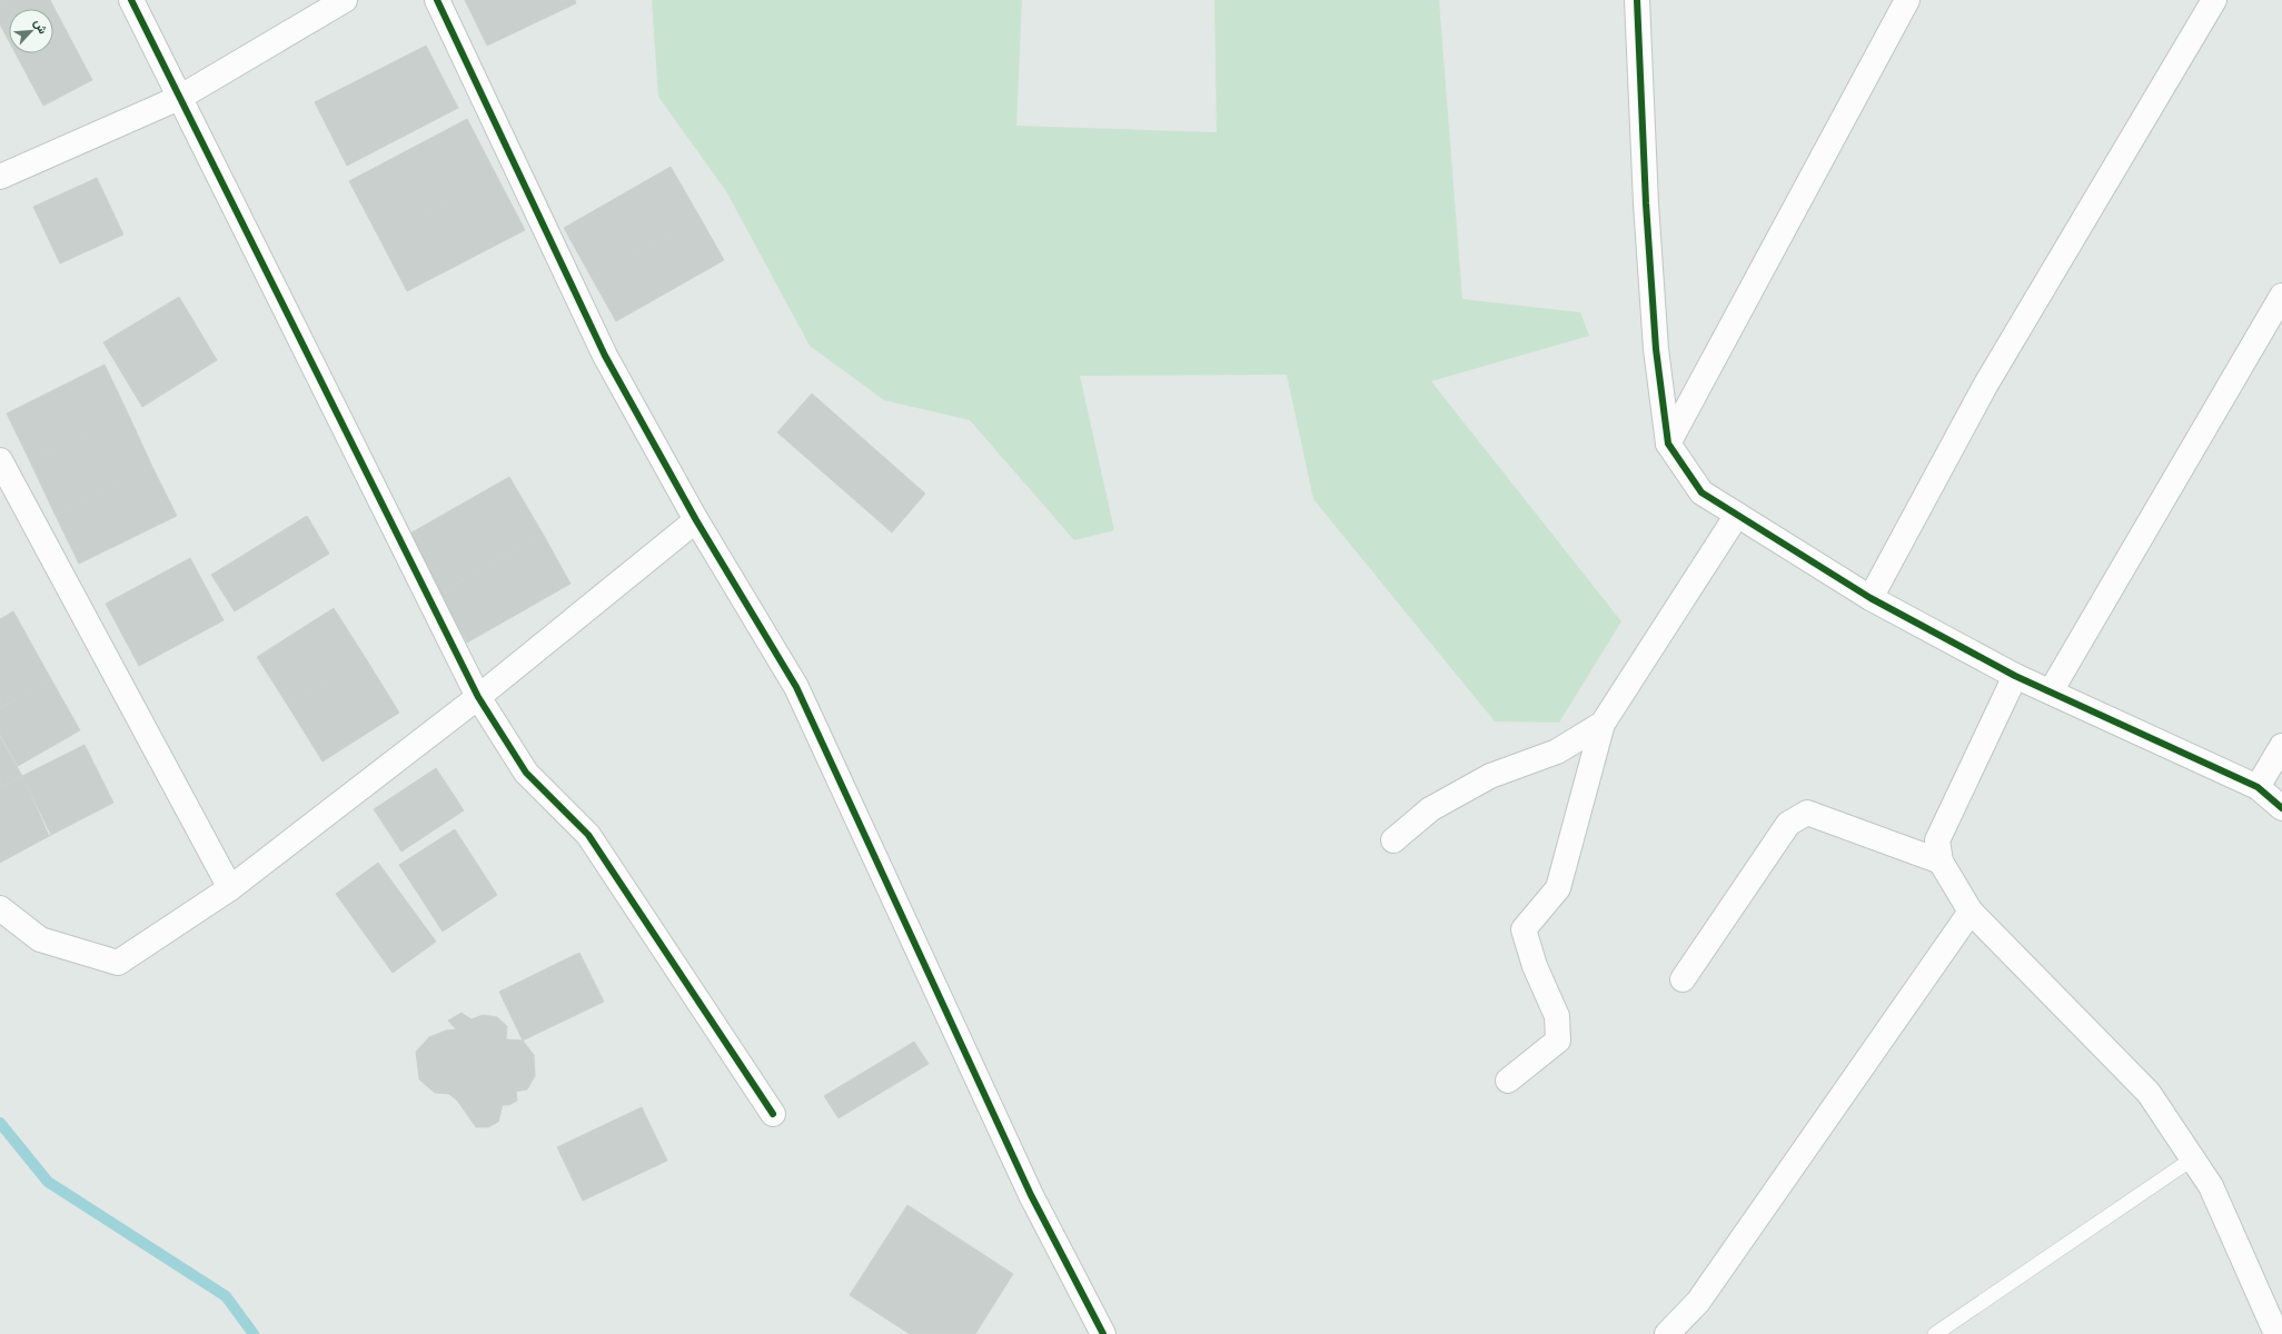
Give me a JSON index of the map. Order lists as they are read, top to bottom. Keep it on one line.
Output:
{"north":"top right"}
